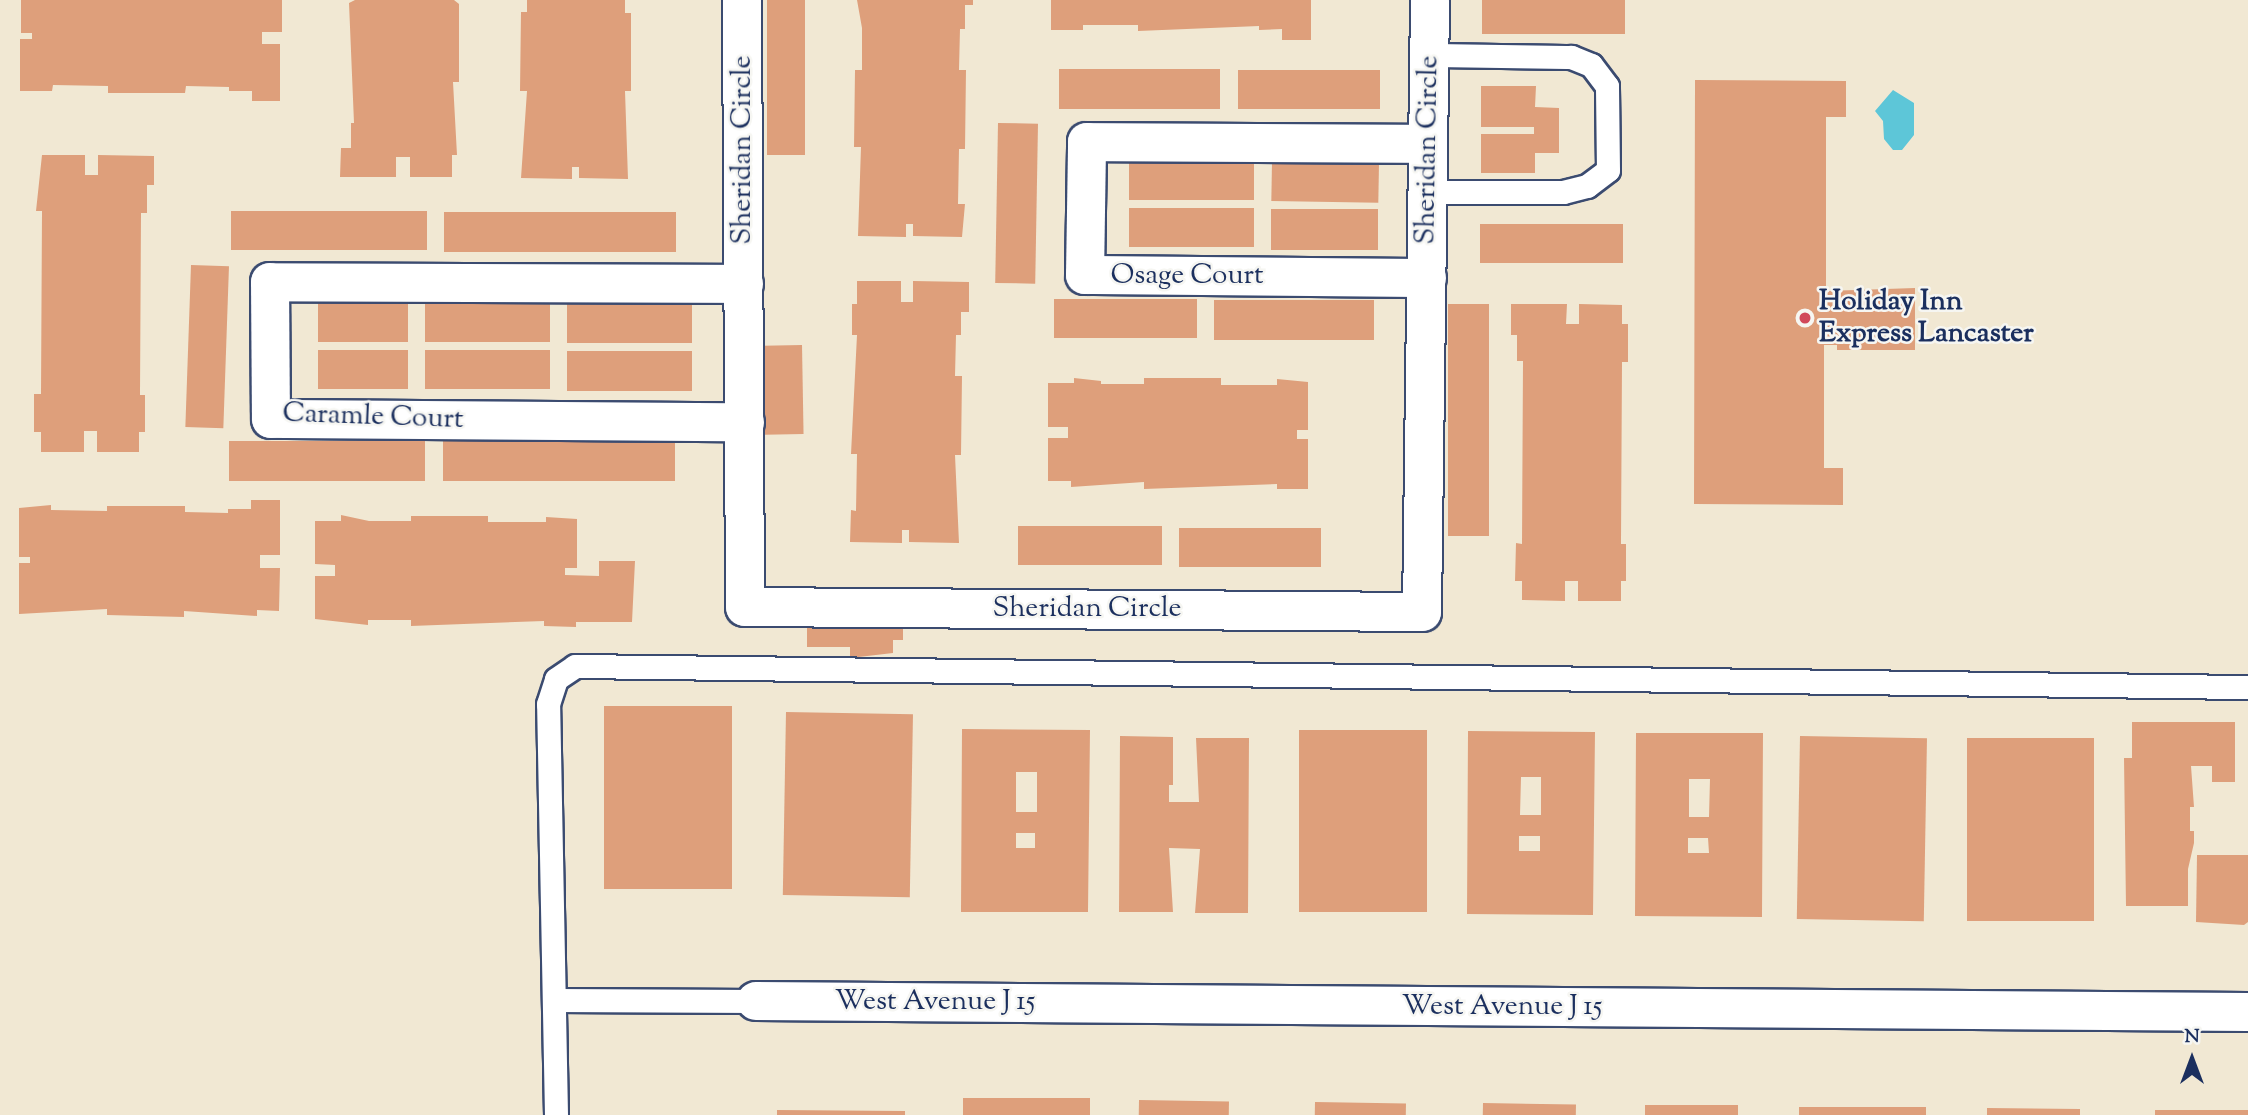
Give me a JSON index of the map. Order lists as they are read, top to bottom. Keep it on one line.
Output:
{"streets":{"street":["Sheridan Circle","Osage Court","Caramle Court","West Avenue J 15"]},"crossings":[["Sheridan Circle","Osage Court"],["Sheridan Circle","Caramle Court"]],"places":["Holiday Inn Express Lancaster"],"north":"top"}
